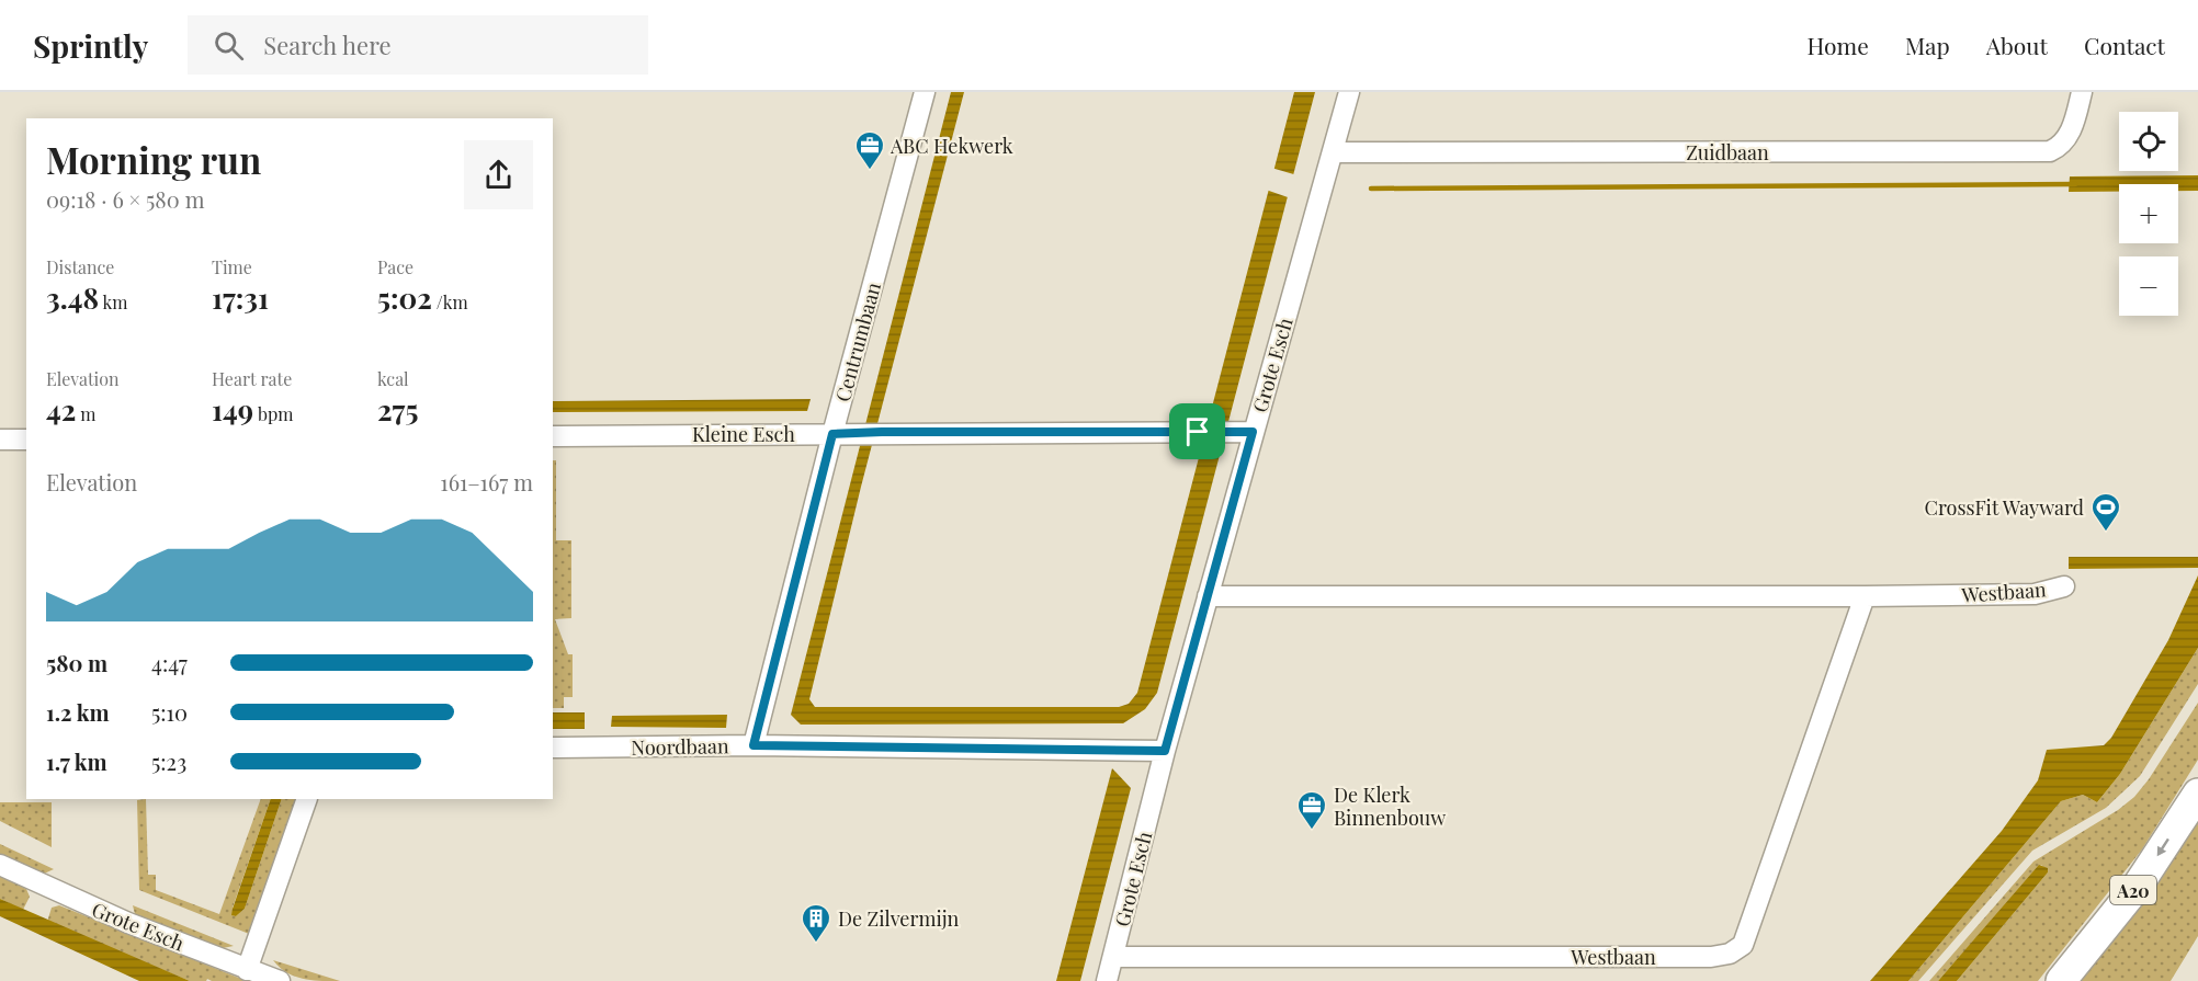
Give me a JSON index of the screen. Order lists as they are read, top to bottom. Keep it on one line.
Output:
{"streets":{"highway":["A20"],"street":["Zuidbaan","Centrumbaan","Grote Esch","Kleine Esch","Westbaan","Noordbaan"]},"crossings":[["Zuidbaan","Grote Esch"],["Centrumbaan","Kleine Esch"],["Centrumbaan","Noordbaan"],["Grote Esch","Kleine Esch"],["Grote Esch","Westbaan"],["Grote Esch","Noordbaan"]],"places":{"office":["ABC Hekwerk","De Klerk Binnenbouw"],"sports":["CrossFit Wayward"],"building":["De Zilvermijn"]},"page":{"header":"Sprintly","search":"Search here","nav":["Home","Map","About","Contact"],"map_buttons":["+","−"],"heading":["Morning run","09:18 · 6 × 580 m"],"stats":[["Distance","3.48 km"],["Time","17:31"],["Pace","5:02 /km"],["Elevation","42 m"],["Heart rate","149 bpm"],["kcal","275"]],"chart":["Elevation","161–167 m"],"list":[{"name":"580 m","note":"4:47"},{"name":"1.2 km","note":"5:10"},{"name":"1.7 km","note":"5:23"}]}}
